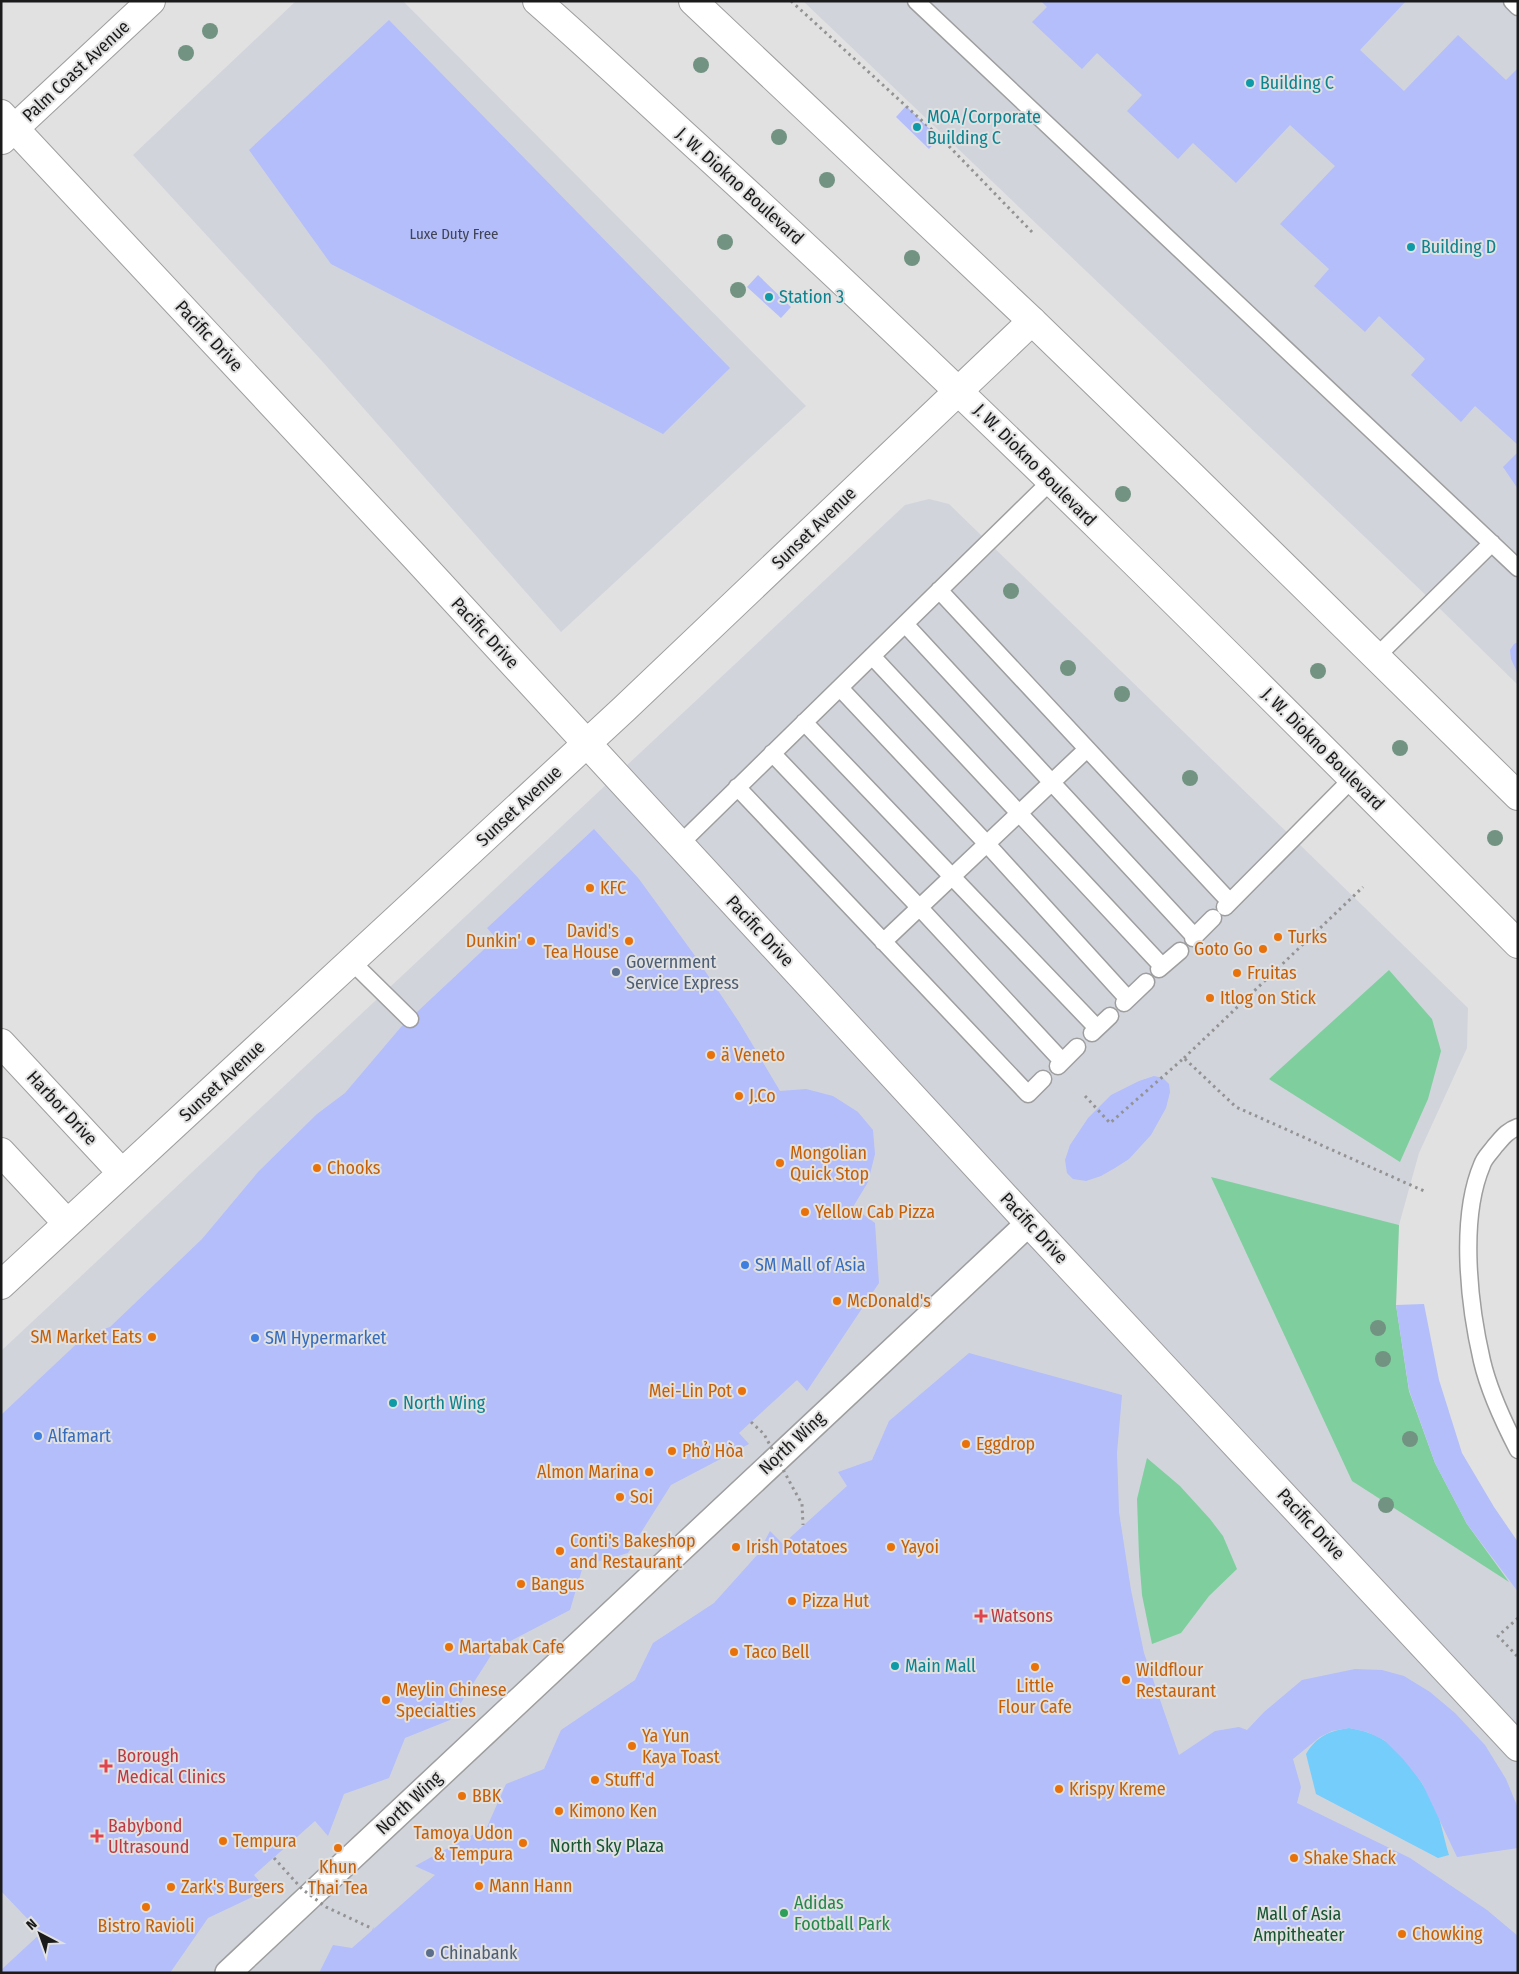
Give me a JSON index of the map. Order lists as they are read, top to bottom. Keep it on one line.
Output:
{"streets":{"street":["Palm Coast Avenue","J. W. Diokno Boulevard","Pacific Drive","Sunset Avenue","Harbor Drive","North Wing"]},"crossings":[["Palm Coast Avenue","Pacific Drive"],["J. W. Diokno Boulevard","Sunset Avenue"],["Pacific Drive","Sunset Avenue"],["Pacific Drive","North Wing"],["Sunset Avenue","Harbor Drive"]],"parks":["North Sky Plaza","Mall of Asia Ampitheater"],"places":{"other":["Building C","MOA/Corporate Building C","Building D","Station 3","KFC","Turks","Dunkin'","David's Tea House","Goto Go","Government Service Express","Fruitas","Itlog on Stick","ä Veneto","J.Co","Mongolian Quick Stop","Chooks","Yellow Cab Pizza","SM Mall of Asia","McDonald's","SM Market Eats","SM Hypermarket","Mei-Lin Pot","North Wing","Alfamart","Eggdrop","Phở Hòa","Almon Marina","Soi","Irish Potatoes","Yayoi","Conti's Bakeshop and Restaurant","Bangus","Pizza Hut","Martabak Cafe","Taco Bell","Main Mall","Little Flour Cafe","Wildflour Restaurant","Meylin Chinese Specialties","Ya Yun Kaya Toast","Stuff'd","Krispy Kreme","BBK","Kimono Ken","Tempura","Tamoya Udon & Tempura","Khun Thai Tea","Shake Shack","Mann Hann","Zark's Burgers","Bistro Ravioli","Adidas Football Park","Chowking","Chinabank"],"health":["Watsons","Borough Medical Clinics","Babybond Ultrasound"]},"house_numbers":["Luxe Duty Free"],"north":"top left"}
